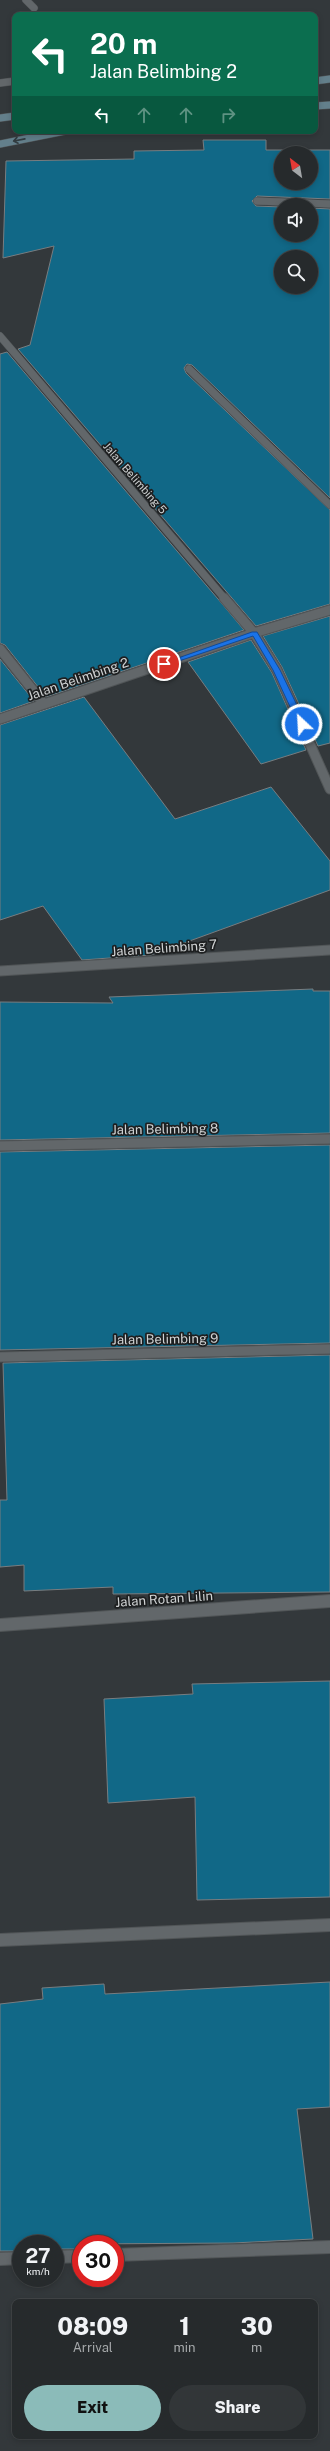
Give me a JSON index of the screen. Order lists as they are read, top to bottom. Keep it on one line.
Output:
{"streets":{"street":["Jalan Belimbing 5","Jalan Belimbing 2","Jalan Belimbing 7","Jalan Belimbing 8","Jalan Belimbing 9","Jalan Rotan Lilin"]},"crossings":[["Jalan Belimbing 5","Jalan Belimbing 2"]],"north":"top left","page":{"turn":["20 m","Jalan Belimbing 2"],"speed":"27 km/h","limit":"30","eta":["08:09","Arrival","1","min","30","m"],"buttons":["Exit","Share"]}}
